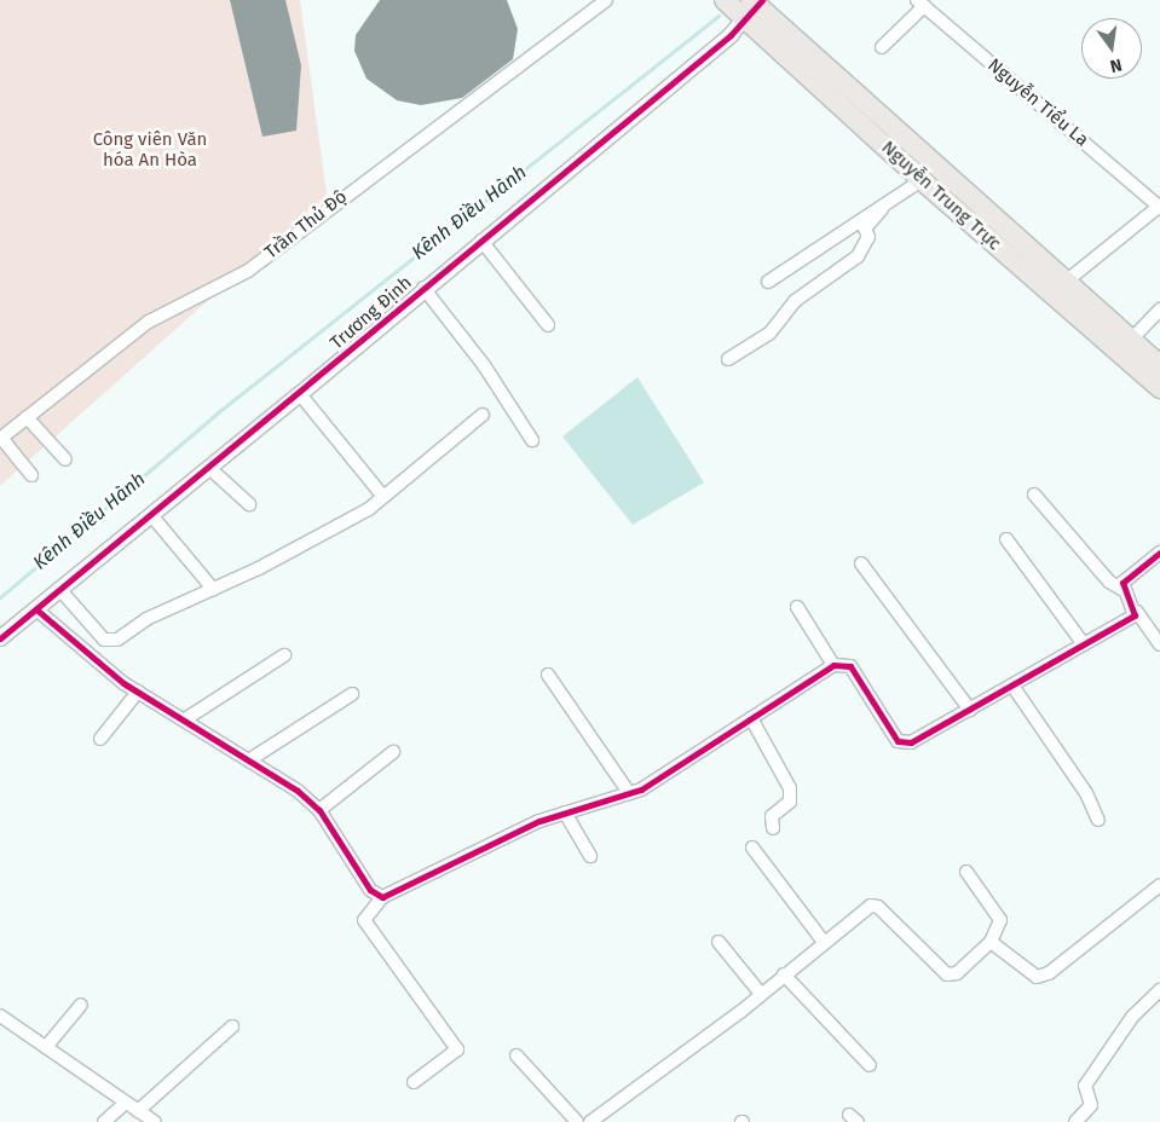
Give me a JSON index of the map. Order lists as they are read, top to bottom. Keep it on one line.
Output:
{"streets":{"main road":["Nguyễn Trung Trực"],"street":["Nguyễn Tiểu La","Trần Thủ Độ","Trương Định"]},"crossings":[["Nguyễn Trung Trực","Trương Định"]],"water":["Kênh Điều Hành"],"parks":["Công viên Văn hóa An Hòa"],"north":"bottom"}
